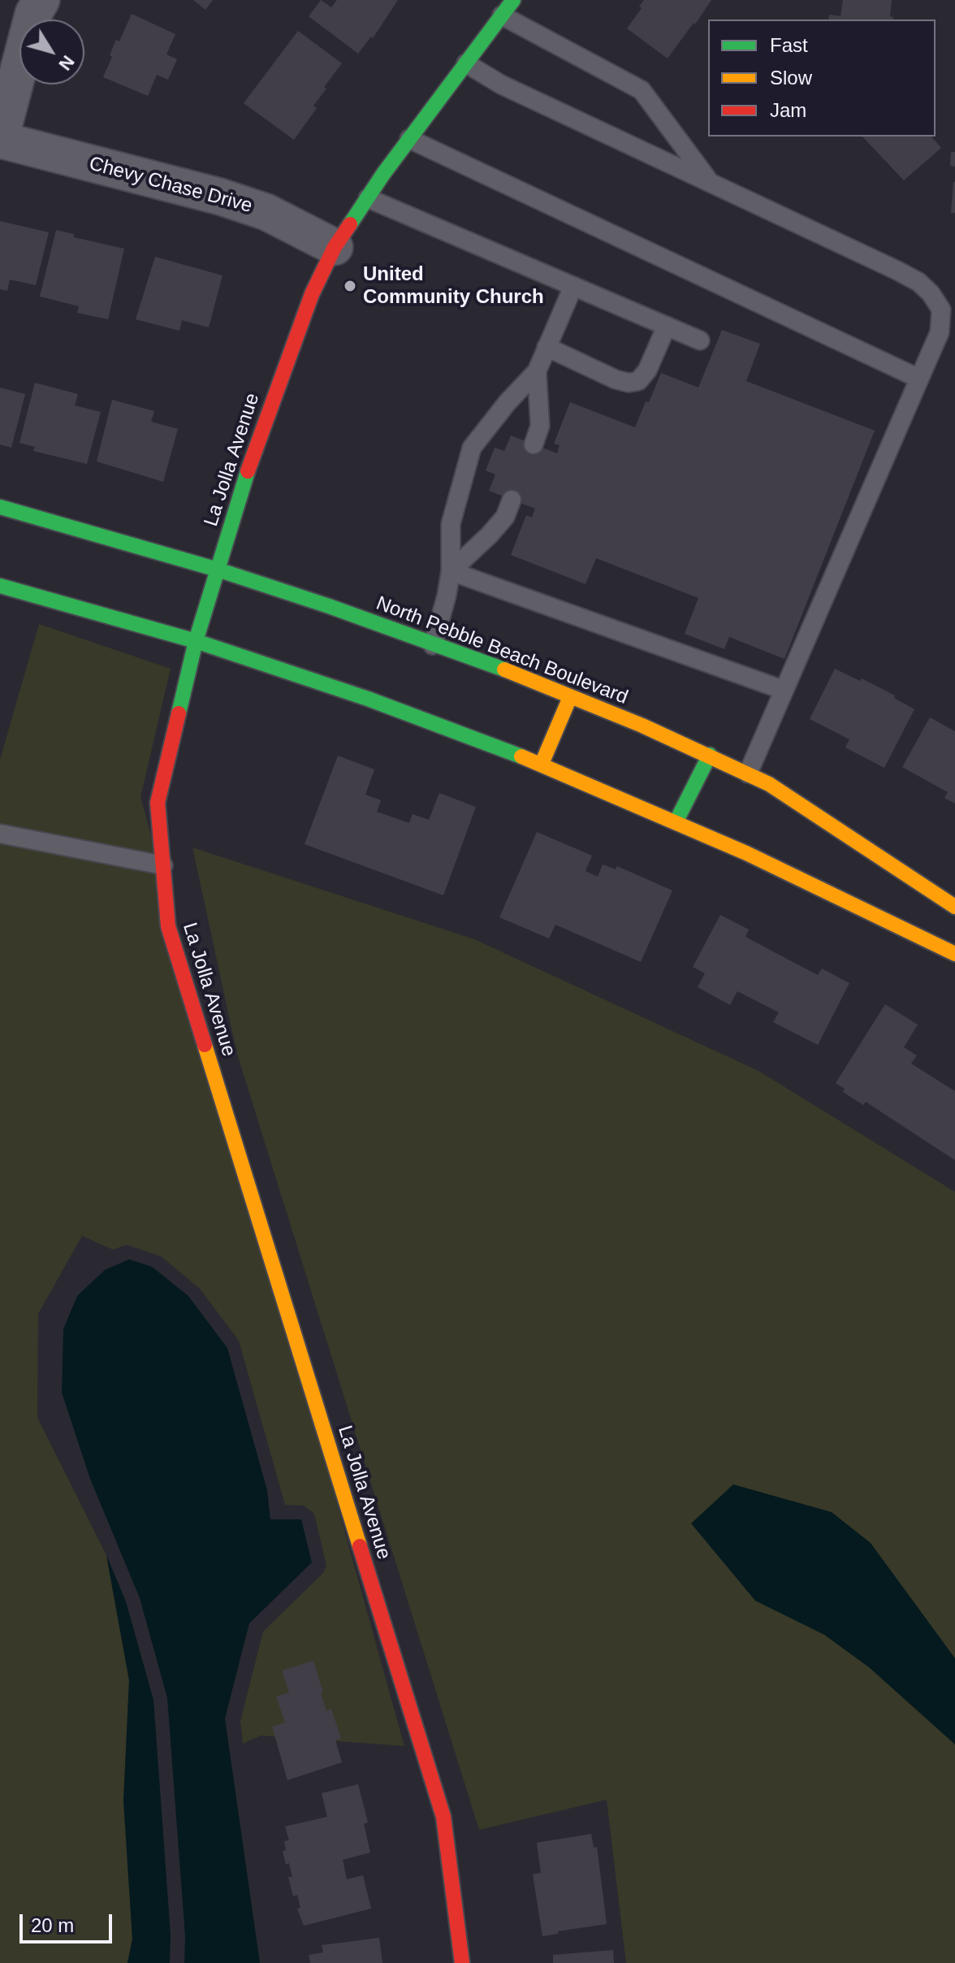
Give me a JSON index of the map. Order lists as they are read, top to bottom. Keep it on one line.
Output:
{"streets":{"street":["Chevy Chase Drive","La Jolla Avenue","North Pebble Beach Boulevard"]},"crossings":[["Chevy Chase Drive","La Jolla Avenue"],["La Jolla Avenue","North Pebble Beach Boulevard"]],"places":["United Community Church"],"legend":["Fast","Slow","Jam"],"scale_bar":"20 m","north":"bottom right"}
